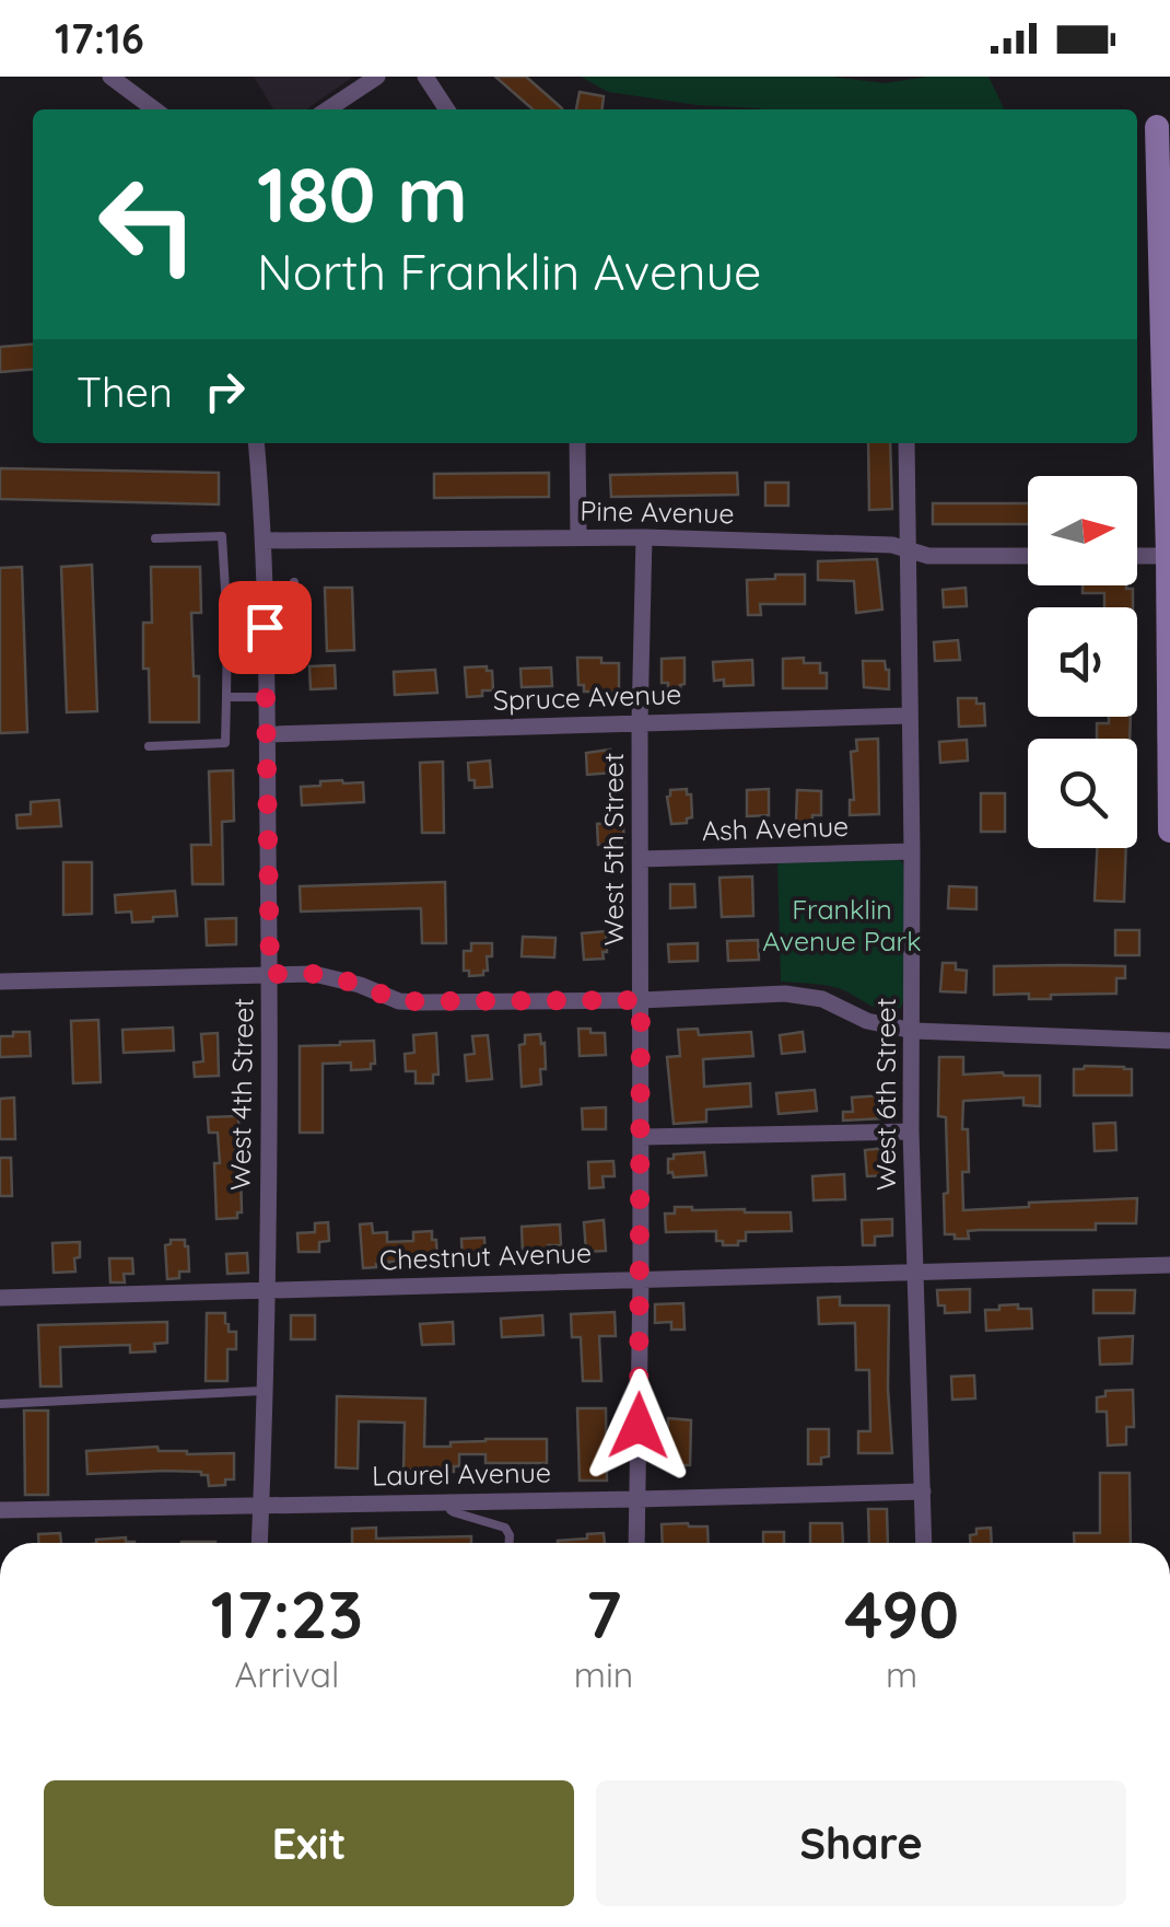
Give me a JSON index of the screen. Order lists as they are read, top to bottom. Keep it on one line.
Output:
{"streets":{"street":["Pine Avenue","Spruce Avenue","Ash Avenue","West 5th Street","West 4th Street","West 6th Street","Chestnut Avenue","Laurel Avenue"]},"crossings":[["Pine Avenue","West 5th Street"],["Pine Avenue","West 4th Street"],["Pine Avenue","West 6th Street"],["Spruce Avenue","West 5th Street"],["Spruce Avenue","West 4th Street"],["Spruce Avenue","West 6th Street"],["Ash Avenue","West 5th Street"],["Ash Avenue","West 6th Street"],["West 5th Street","Chestnut Avenue"],["West 5th Street","Laurel Avenue"],["West 4th Street","Chestnut Avenue"],["West 4th Street","Laurel Avenue"],["West 6th Street","Chestnut Avenue"],["West 6th Street","Laurel Avenue"]],"parks":["Franklin Avenue Park"],"north":"right","page":{"status":"17:16","turn":["180 m","North Franklin Avenue"],"then":"Then","eta":["17:23","Arrival","7","min","490","m"],"buttons":["Exit","Share"]}}
